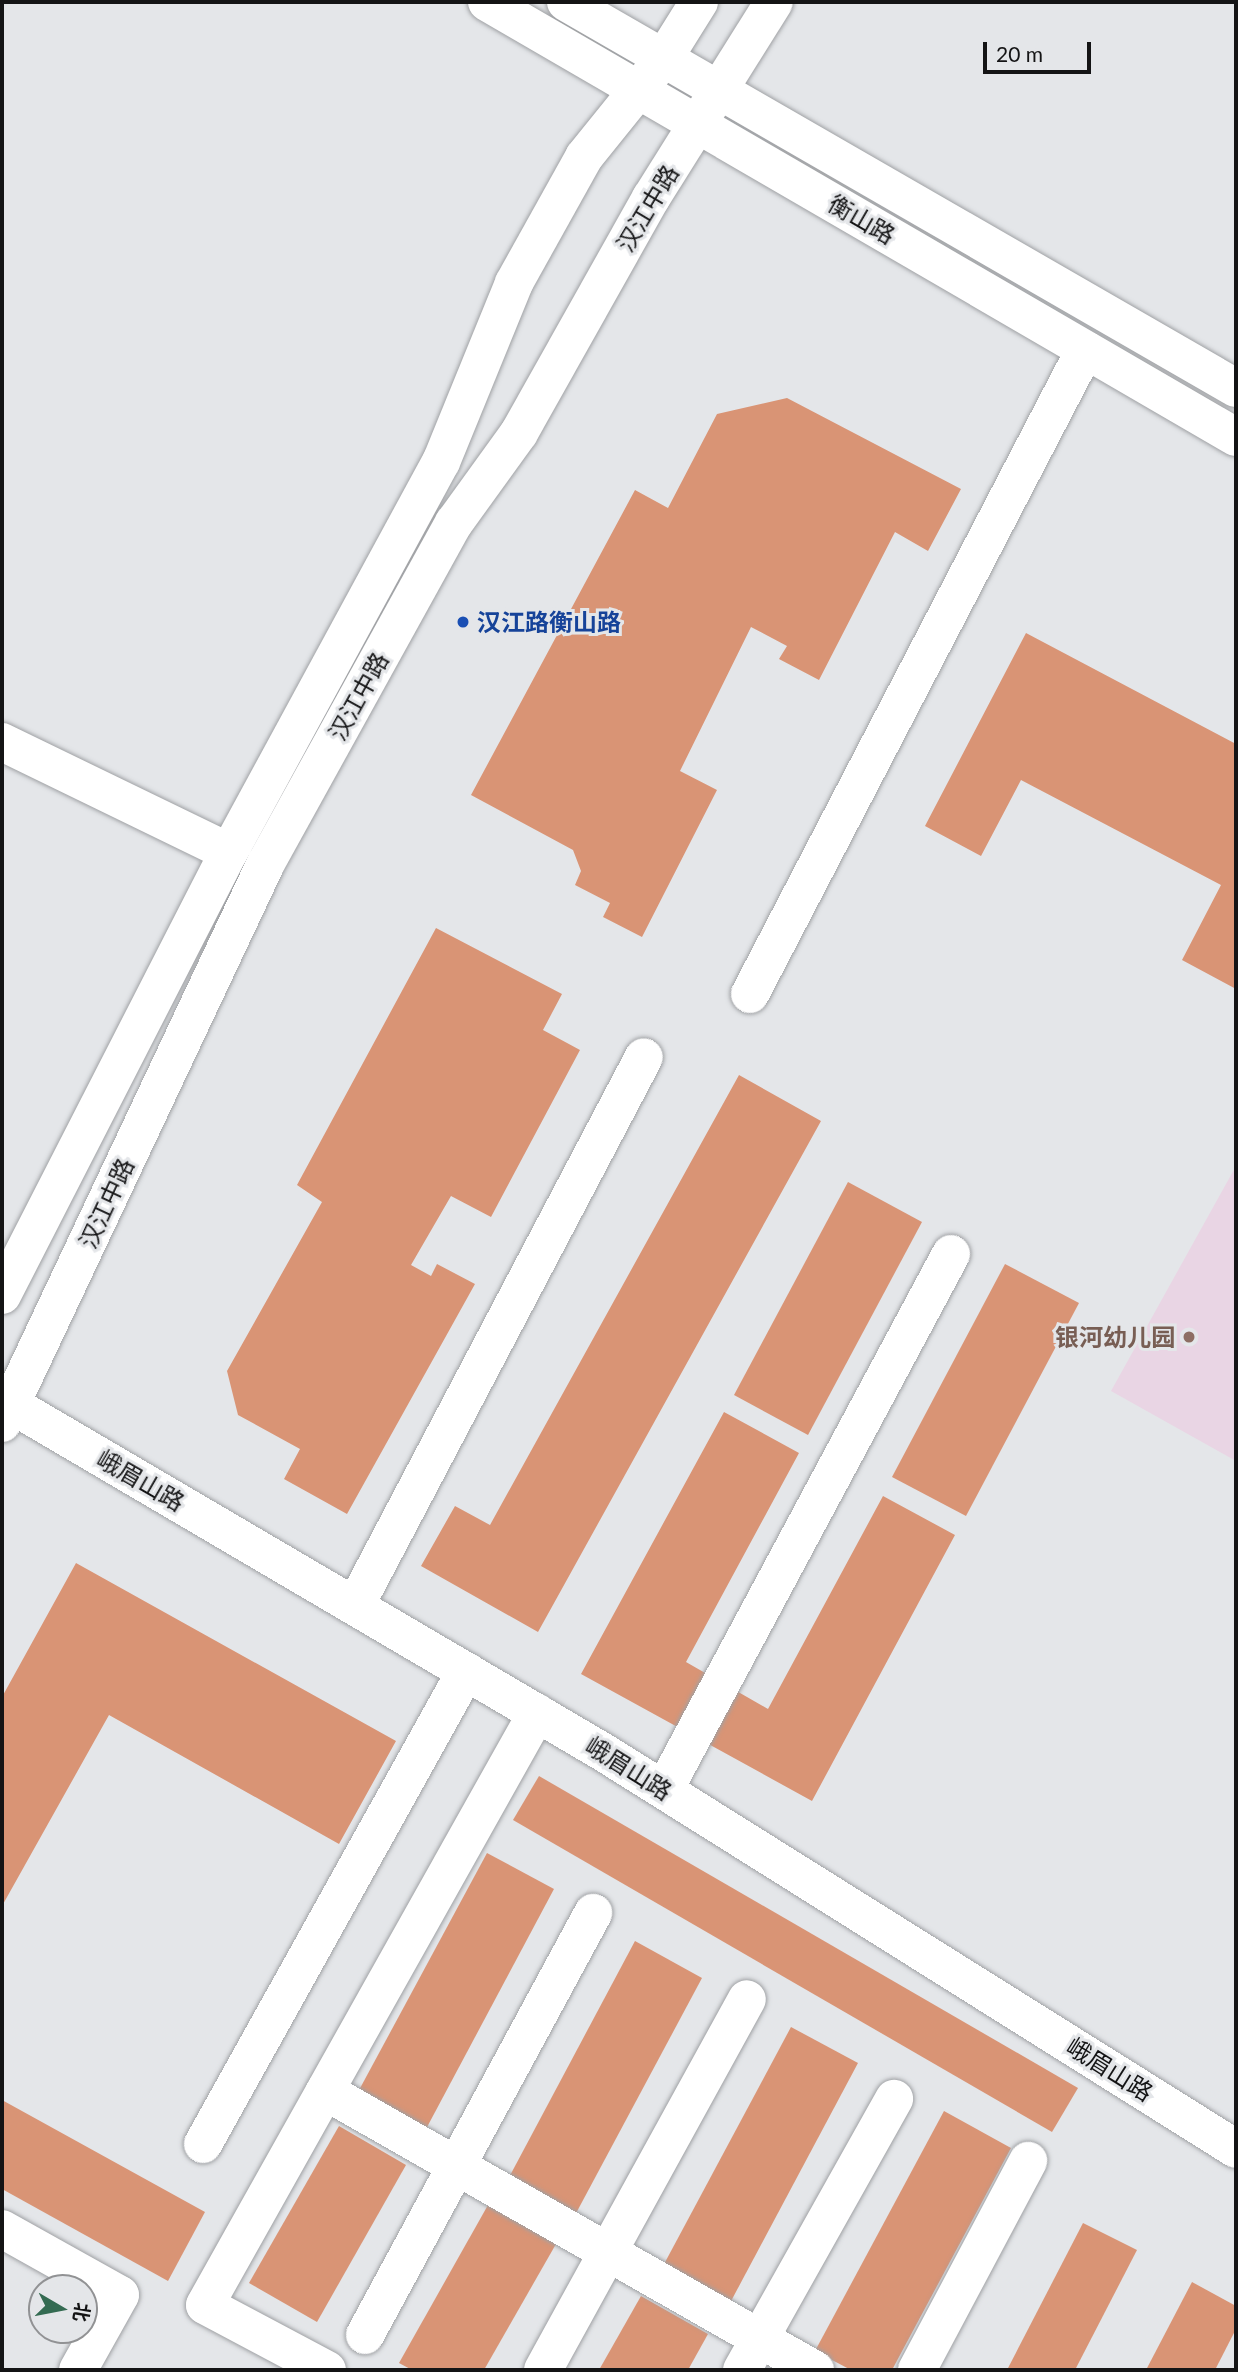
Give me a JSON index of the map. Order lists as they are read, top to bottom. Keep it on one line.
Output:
{"streets":{"street":["汉江中路","衡山路","峨眉山路"]},"crossings":[["汉江中路","衡山路"],["汉江中路","峨眉山路"]],"places":["汉江路衡山路","银河幼儿园"],"scale_bar":"20 m","north":"right"}
